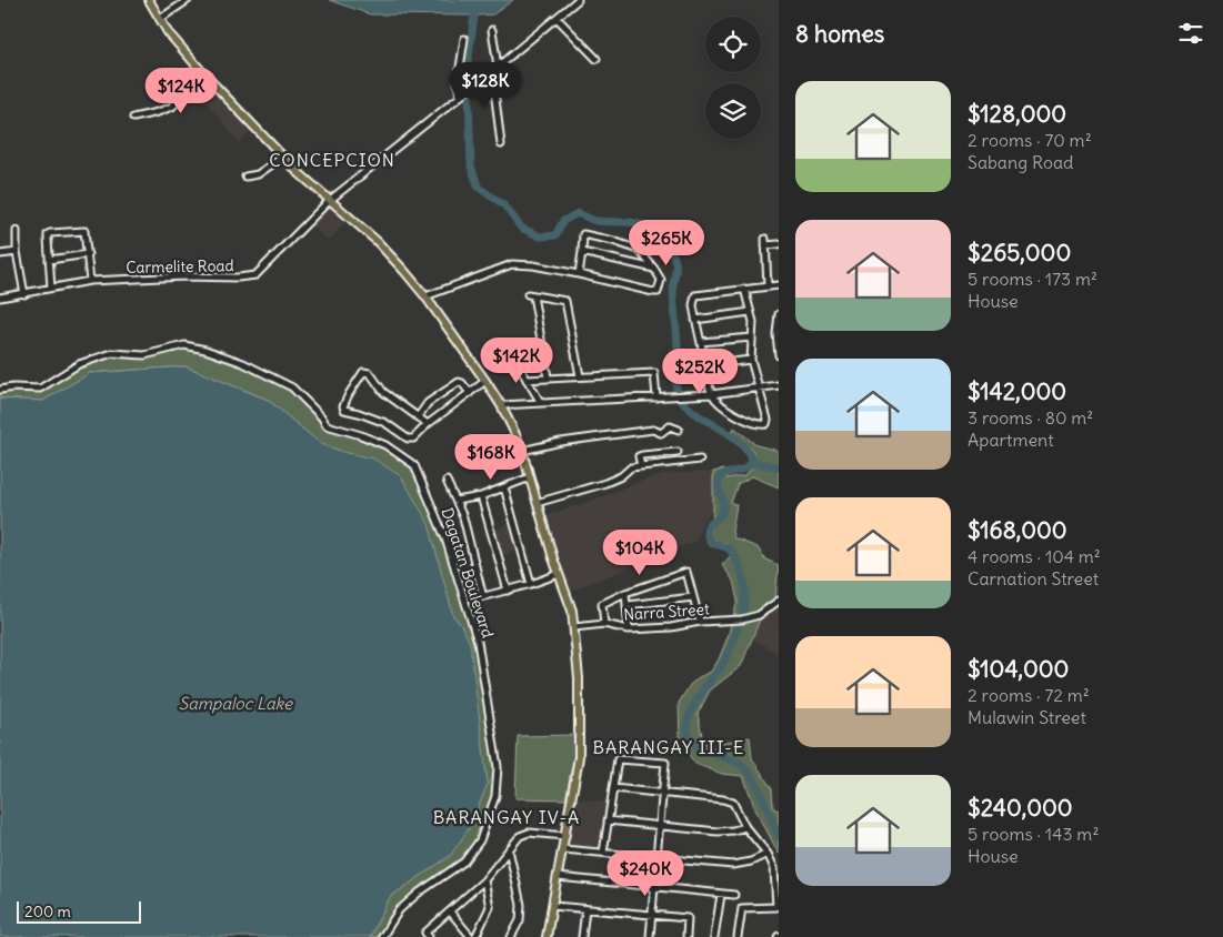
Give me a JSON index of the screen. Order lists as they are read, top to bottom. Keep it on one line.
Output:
{"streets":{"street":["Carmelite Road","Dagatan Boulevard","Narra Street"]},"districts":["CONCEPCION","BARANGAY III-E","BARANGAY IV-A"],"water":["Sampaloc Lake"],"scale_bar":"200 m","page":{"heading":"8 homes","price":["$128K","$124K","$265K","$142K","$252K","$168K","$104K","$240K"],"list":[{"name":"$128,000","note":"2 rooms · 70 m² · Sabang Road"},{"name":"$265,000","note":"5 rooms · 173 m² · House"},{"name":"$142,000","note":"3 rooms · 80 m² · Apartment"},{"name":"$168,000","note":"4 rooms · 104 m² · Carnation Street"},{"name":"$104,000","note":"2 rooms · 72 m² · Mulawin Street"},{"name":"$240,000","note":"5 rooms · 143 m² · House"}],"scale":"200 m"}}
